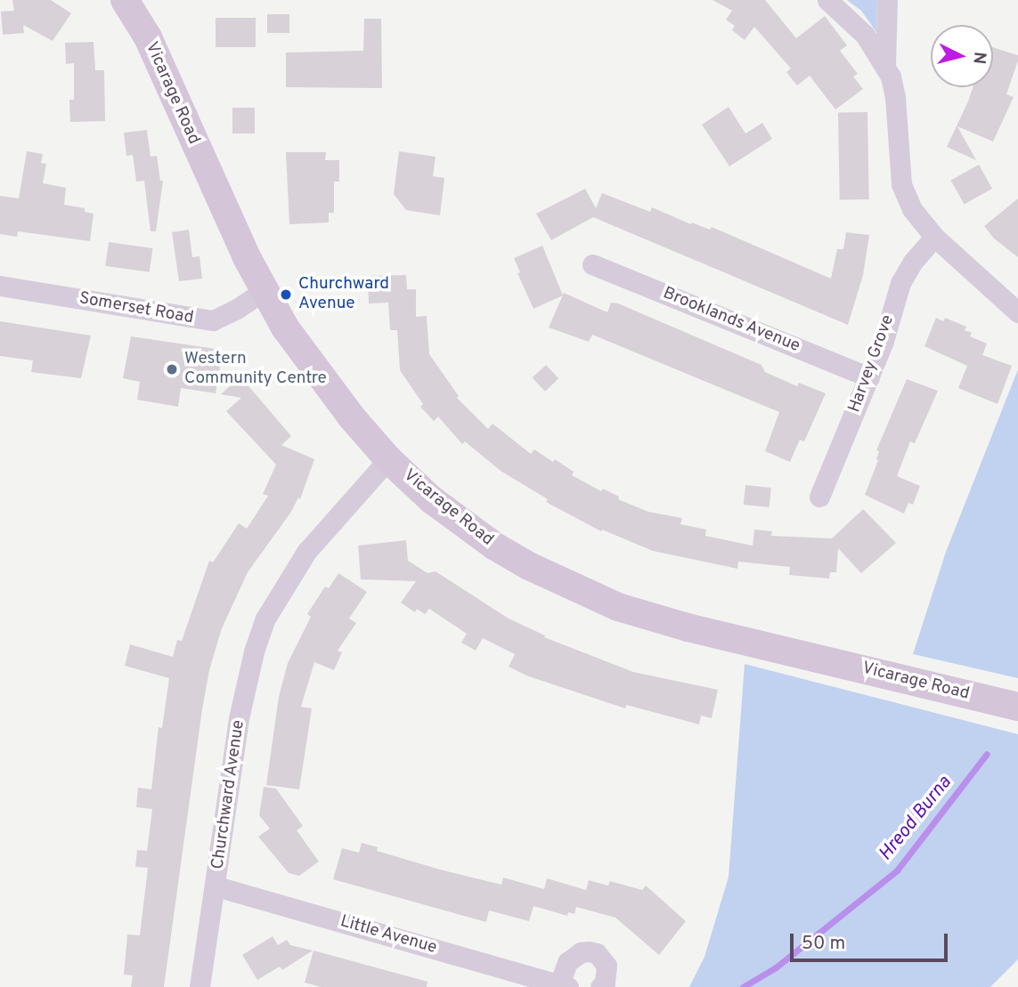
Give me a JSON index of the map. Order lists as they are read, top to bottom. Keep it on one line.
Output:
{"streets":{"main road":["Vicarage Road"],"street":["Somerset Road","Brooklands Avenue","Harvey Grove","Churchward Avenue","Little Avenue"]},"crossings":[["Vicarage Road","Somerset Road"],["Vicarage Road","Churchward Avenue"],["Brooklands Avenue","Harvey Grove"],["Churchward Avenue","Little Avenue"]],"water":["Hreod Burna"],"places":["Churchward Avenue","Western Community Centre"],"scale_bar":"50 m","north":"right"}
